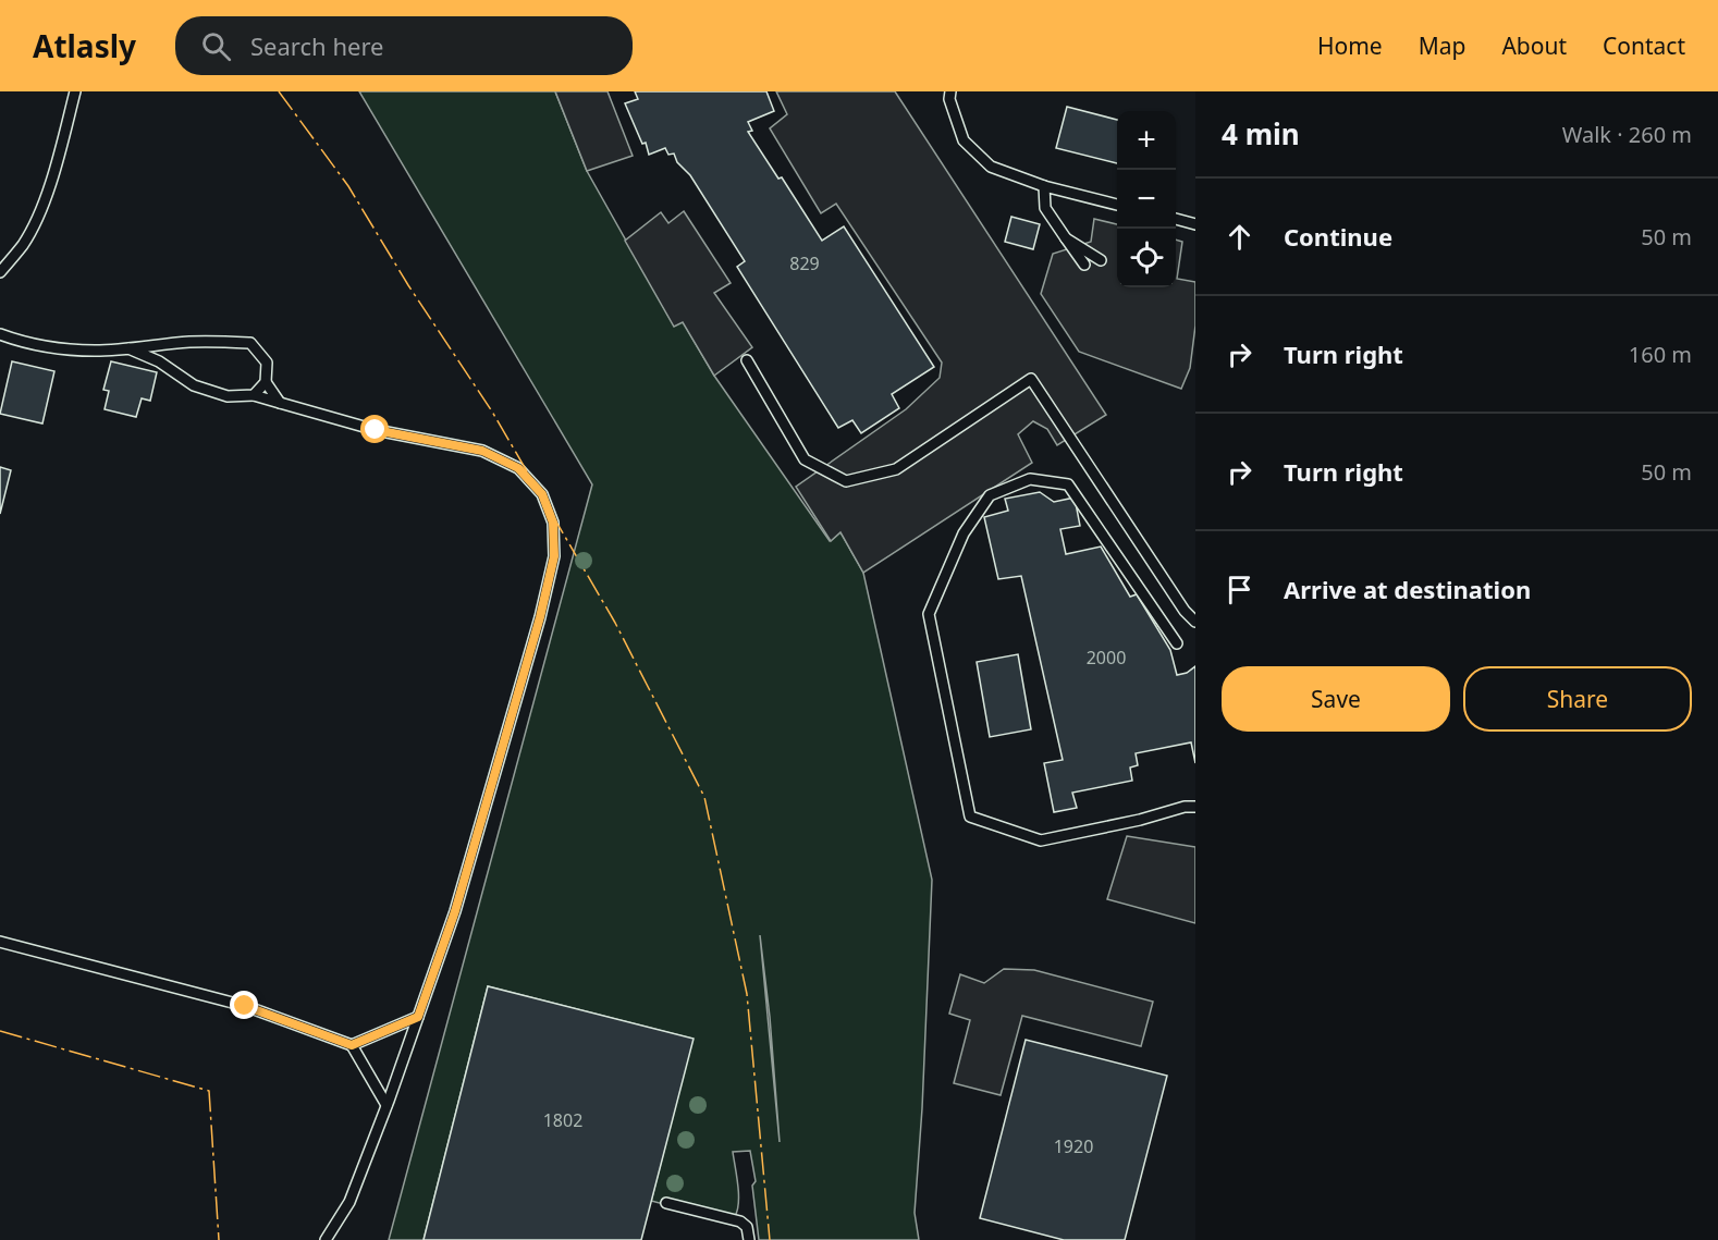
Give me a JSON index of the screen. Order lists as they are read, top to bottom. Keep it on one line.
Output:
{"house_numbers":["829","2000","1802","1920"],"page":{"header":"Atlasly","search":"Search here","nav":["Home","Map","About","Contact"],"heading":["4 min","Walk · 260 m"],"map_buttons":["+","−"],"list":[["Continue","50 m"],["Turn right","160 m"],["Turn right","50 m"],"Arrive at destination"],"buttons":["Save","Share"]}}
